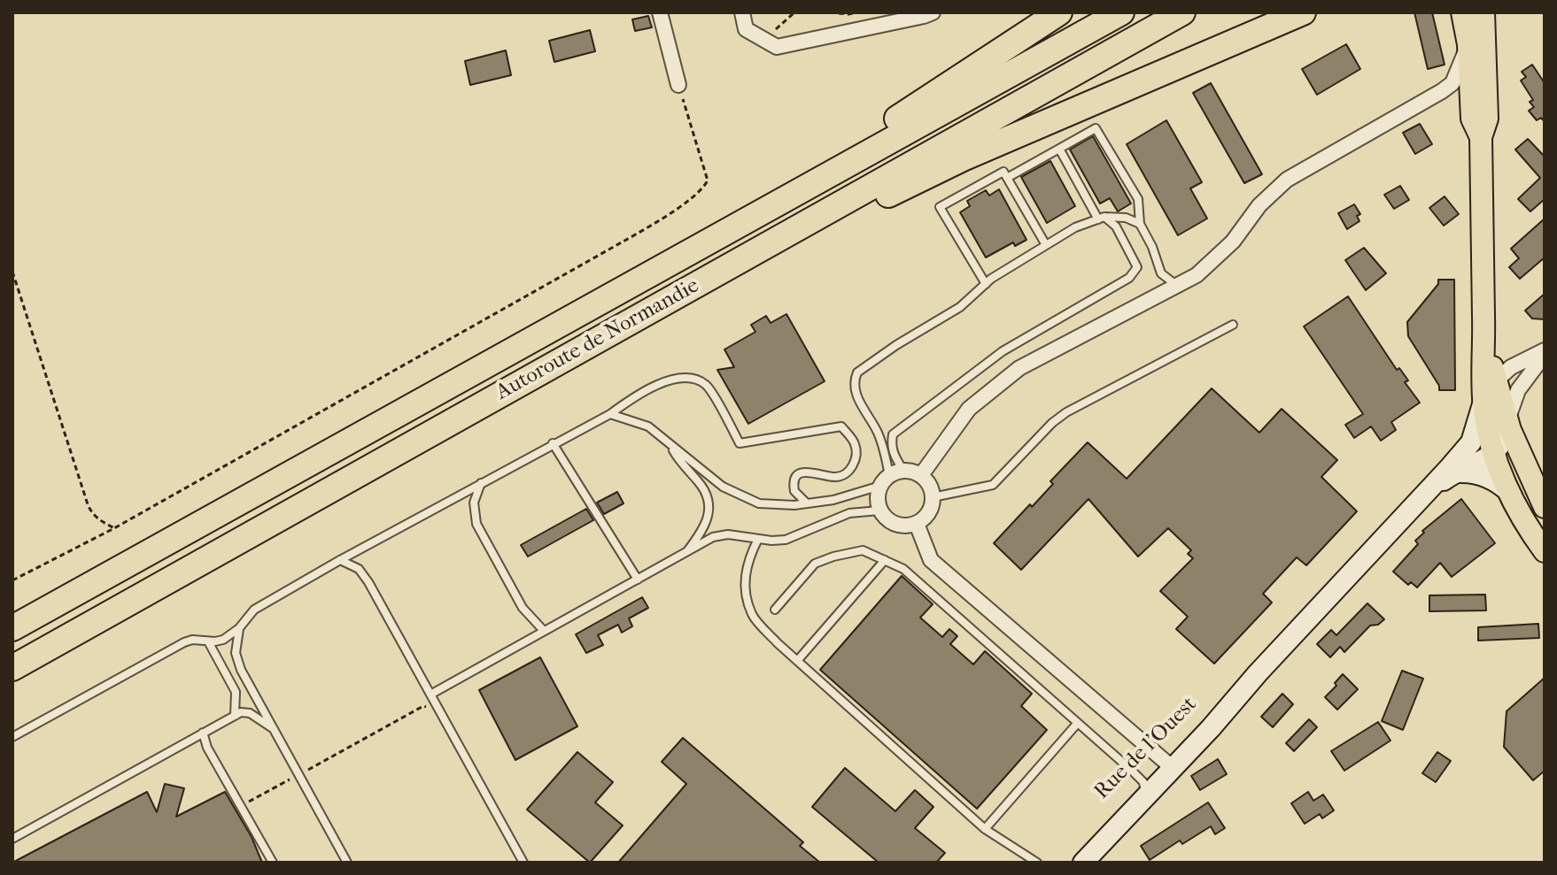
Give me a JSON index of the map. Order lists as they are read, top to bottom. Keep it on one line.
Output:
{"streets":{"highway":["Autoroute de Normandie"],"main road":["Rue de l'Ouest"]}}
